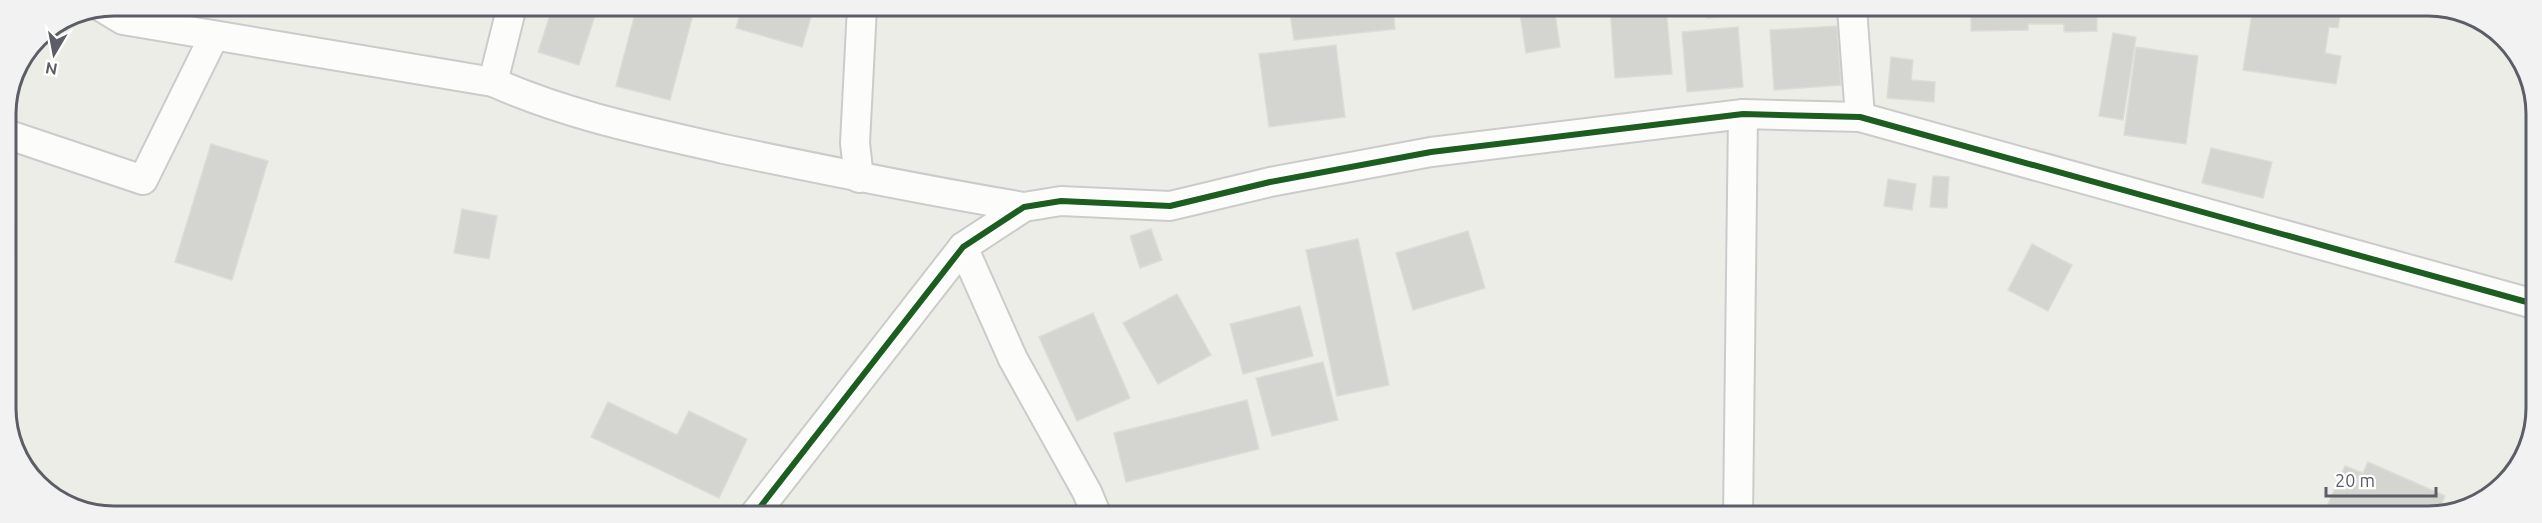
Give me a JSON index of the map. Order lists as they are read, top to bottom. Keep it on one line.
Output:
{"scale_bar":"20 m","north":"bottom"}
